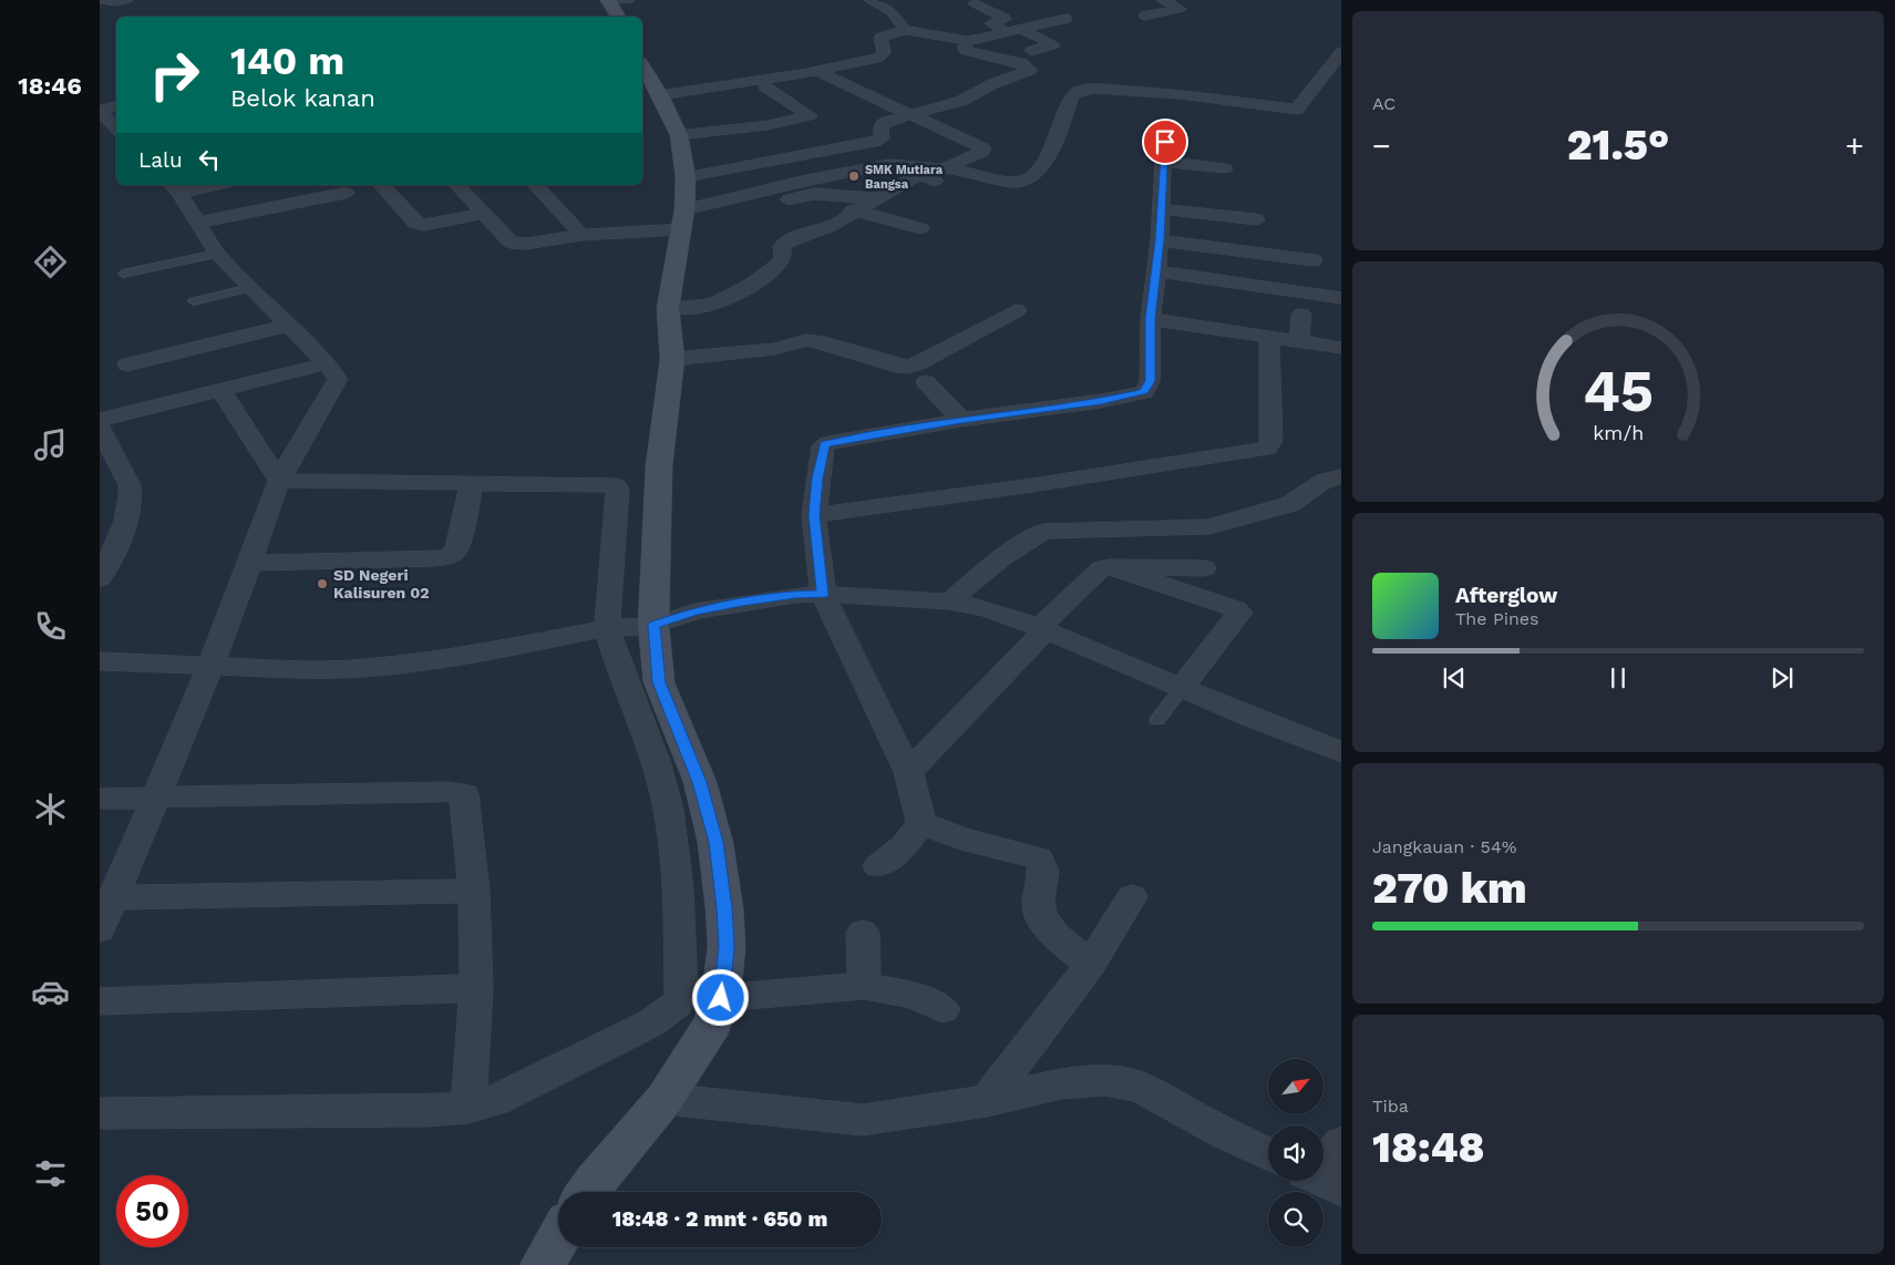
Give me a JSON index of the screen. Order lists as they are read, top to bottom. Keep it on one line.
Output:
{"places":["SMK Mutiara Bangsa","SD Negeri Kalisuren 02"],"north":"top right","page":{"tabs":"18:46","tile":["AC",["Jangkauan · 54%","270 km"],["Tiba","18:48"]],"turn":["140 m","Belok kanan"],"heat":["−","21.5°","+"],"then":"Lalu","song":["Afterglow","The Pines"],"limit":"50","trip":"18:48 · 2 mnt · 650 m","gauge":["45","km/h"]}}
